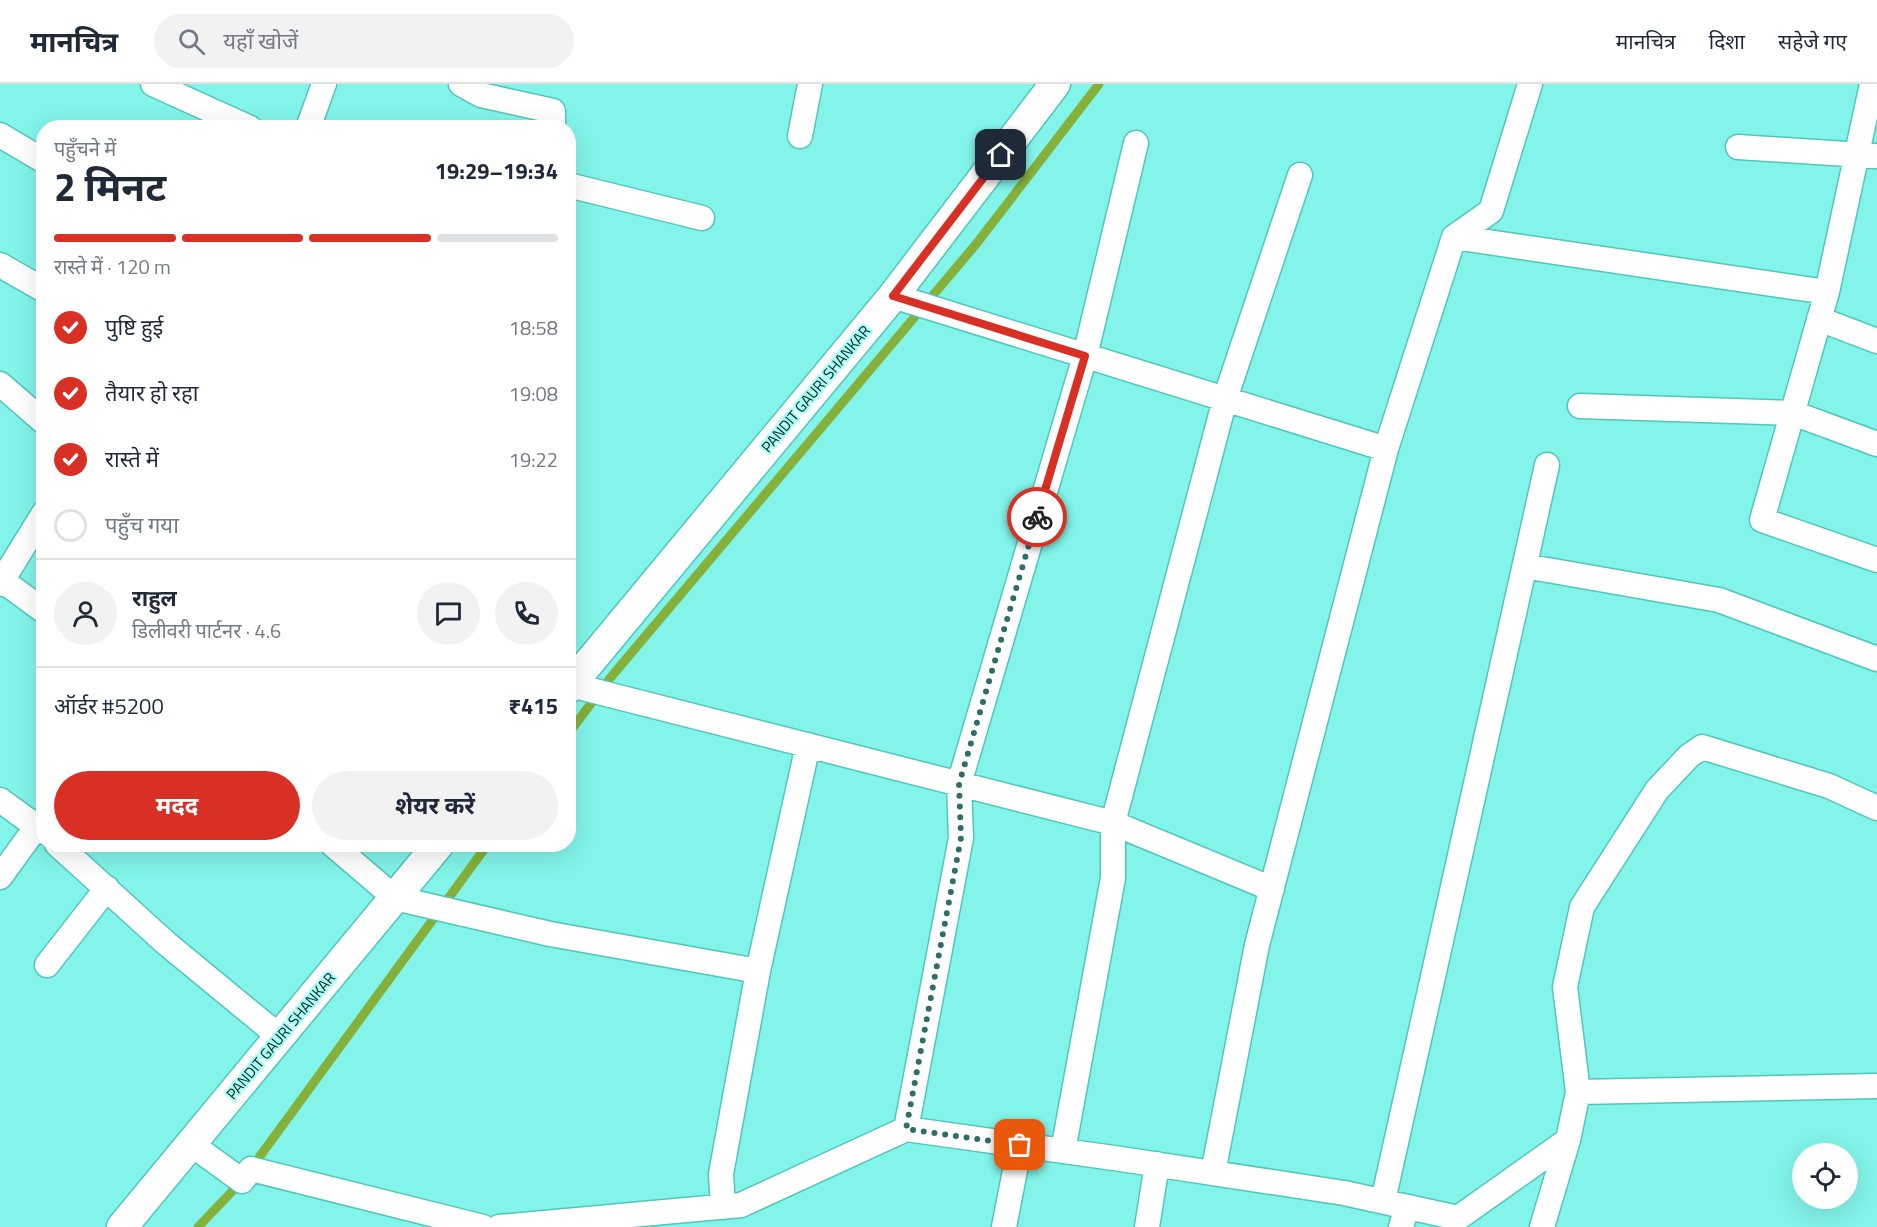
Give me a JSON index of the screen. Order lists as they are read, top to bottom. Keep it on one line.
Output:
{"streets":{"street":["PANDIT GAURI SHANKAR"]},"page":{"header":"मानचित्र","search":"यहाँ खोजें","nav":["मानचित्र","दिशा","सहेजे गए"],"heading":["2 मिनट","पहुँचने में","19:29–19:34"],"panel":["राहुल","डिलीवरी पार्टनर · 4.6","ऑर्डर #5200","₹415"],"bar":"रास्ते में · 120 m","list":[["पुष्टि हुई","18:58"],["तैयार हो रहा","19:08"],["रास्ते में","19:22"],"पहुँच गया"],"buttons":["मदद","शेयर करें"]}}
